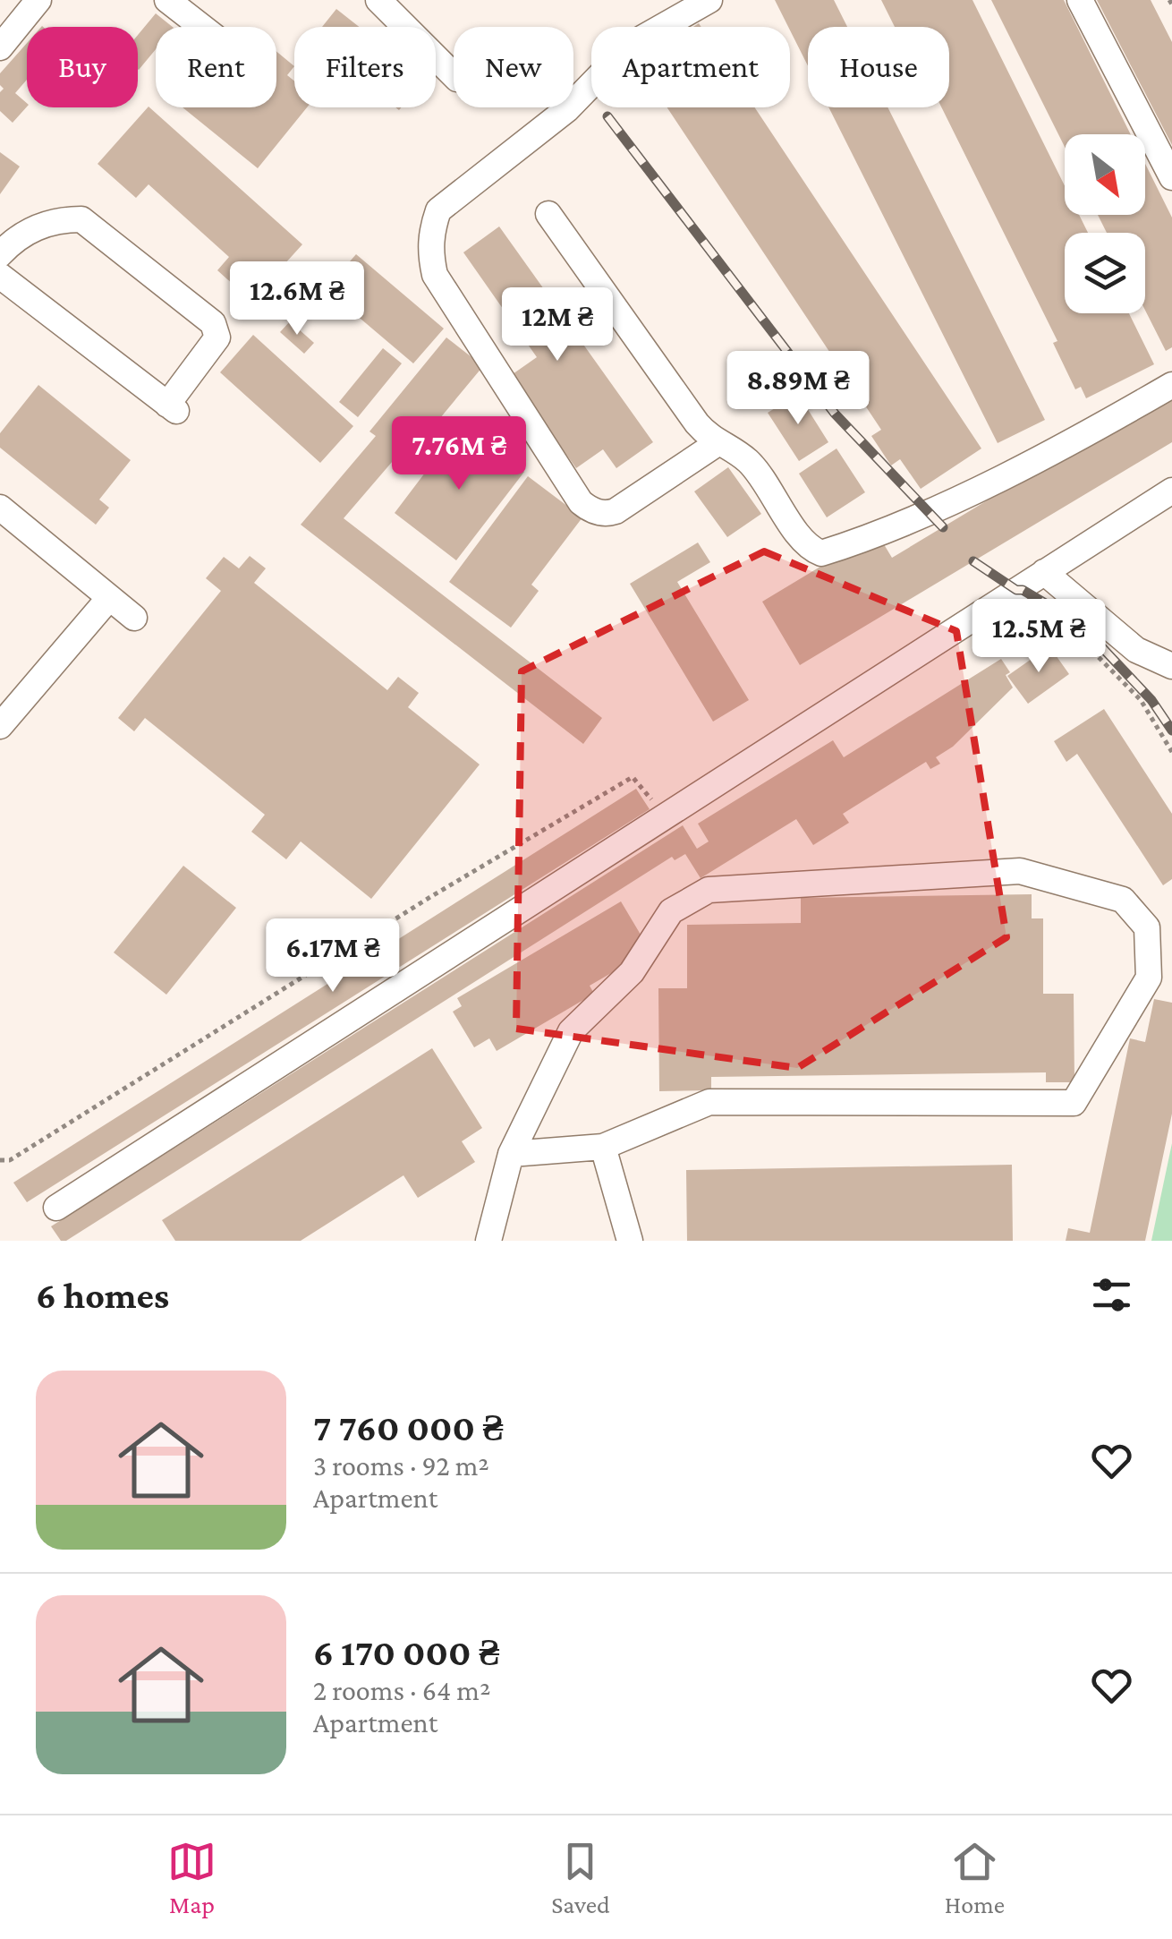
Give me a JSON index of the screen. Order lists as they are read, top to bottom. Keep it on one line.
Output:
{"north":"bottom right","page":{"chip":["Buy","Rent","Filters","New","Apartment","House"],"price":["12.6M ₴","12M ₴","8.89M ₴","7.76M ₴","12.5M ₴","6.17M ₴"],"heading":"6 homes","list":[{"name":"7 760 000 ₴","note":"3 rooms · 92 m² · Apartment"},{"name":"6 170 000 ₴","note":"2 rooms · 64 m² · Apartment"}],"tabs":["Map","Saved","Home"]}}
